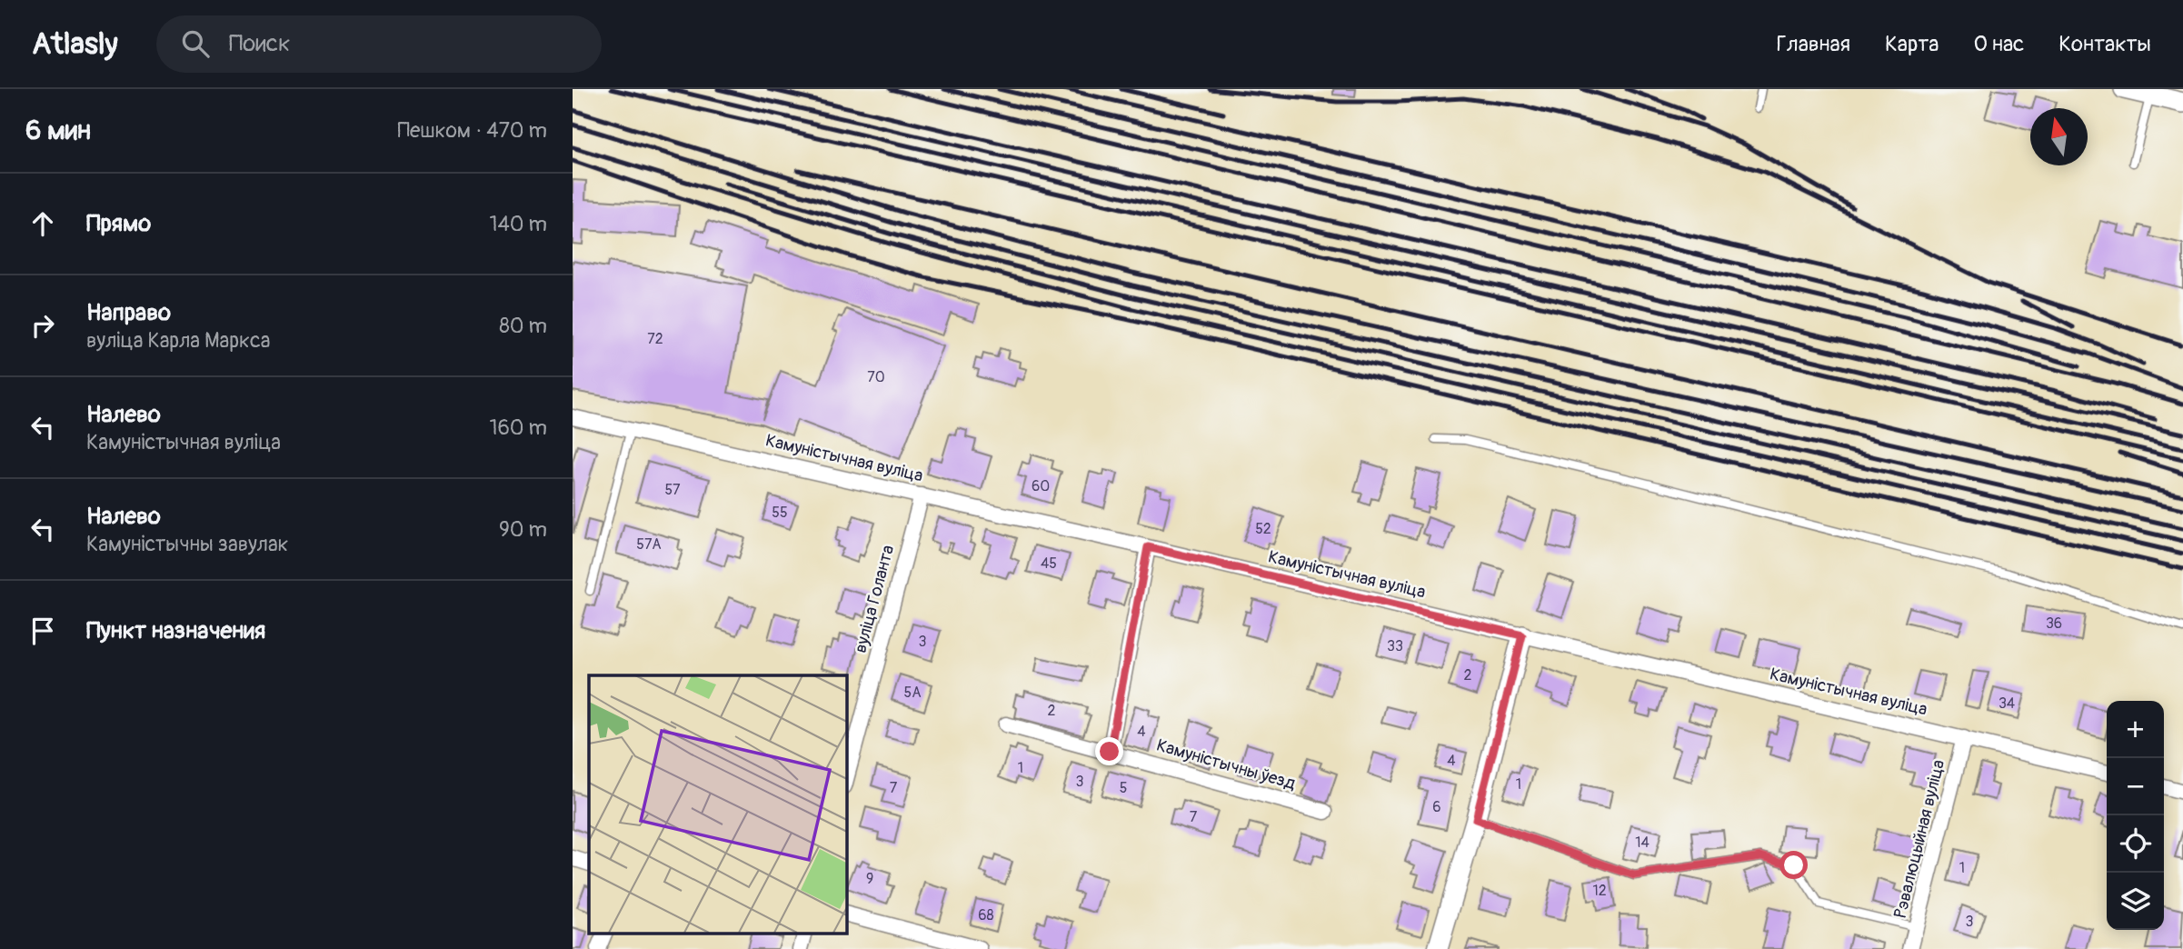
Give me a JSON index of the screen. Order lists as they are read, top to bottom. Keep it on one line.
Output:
{"streets":{"street":["Камуністычная вуліца","вуліца Голанта","Камуністычны ўезд","Рэвалюцыйная вуліца"]},"crossings":[["Камуністычная вуліца","вуліца Голанта"],["Камуністычная вуліца","Рэвалюцыйная вуліца"]],"house_numbers":["72","70","60","57","55","52","57А","45","36","3","33","2","5А","34","2","4","4","1","3","1","7","5","6","7","14","1","9","12","68","3"],"north":"top","page":{"header":"Atlasly","search":"Поиск","nav":["Главная","Карта","О нас","Контакты"],"heading":["6 мин","Пешком · 470 m"],"list":[["Прямо","140 m"],["Направо","вуліца Карла Маркса","80 m"],["Налево","Камуністычная вуліца","160 m"],["Налево","Камуністычны завулак","90 m"],"Пункт назначения"],"map_buttons":["+","−"]}}
